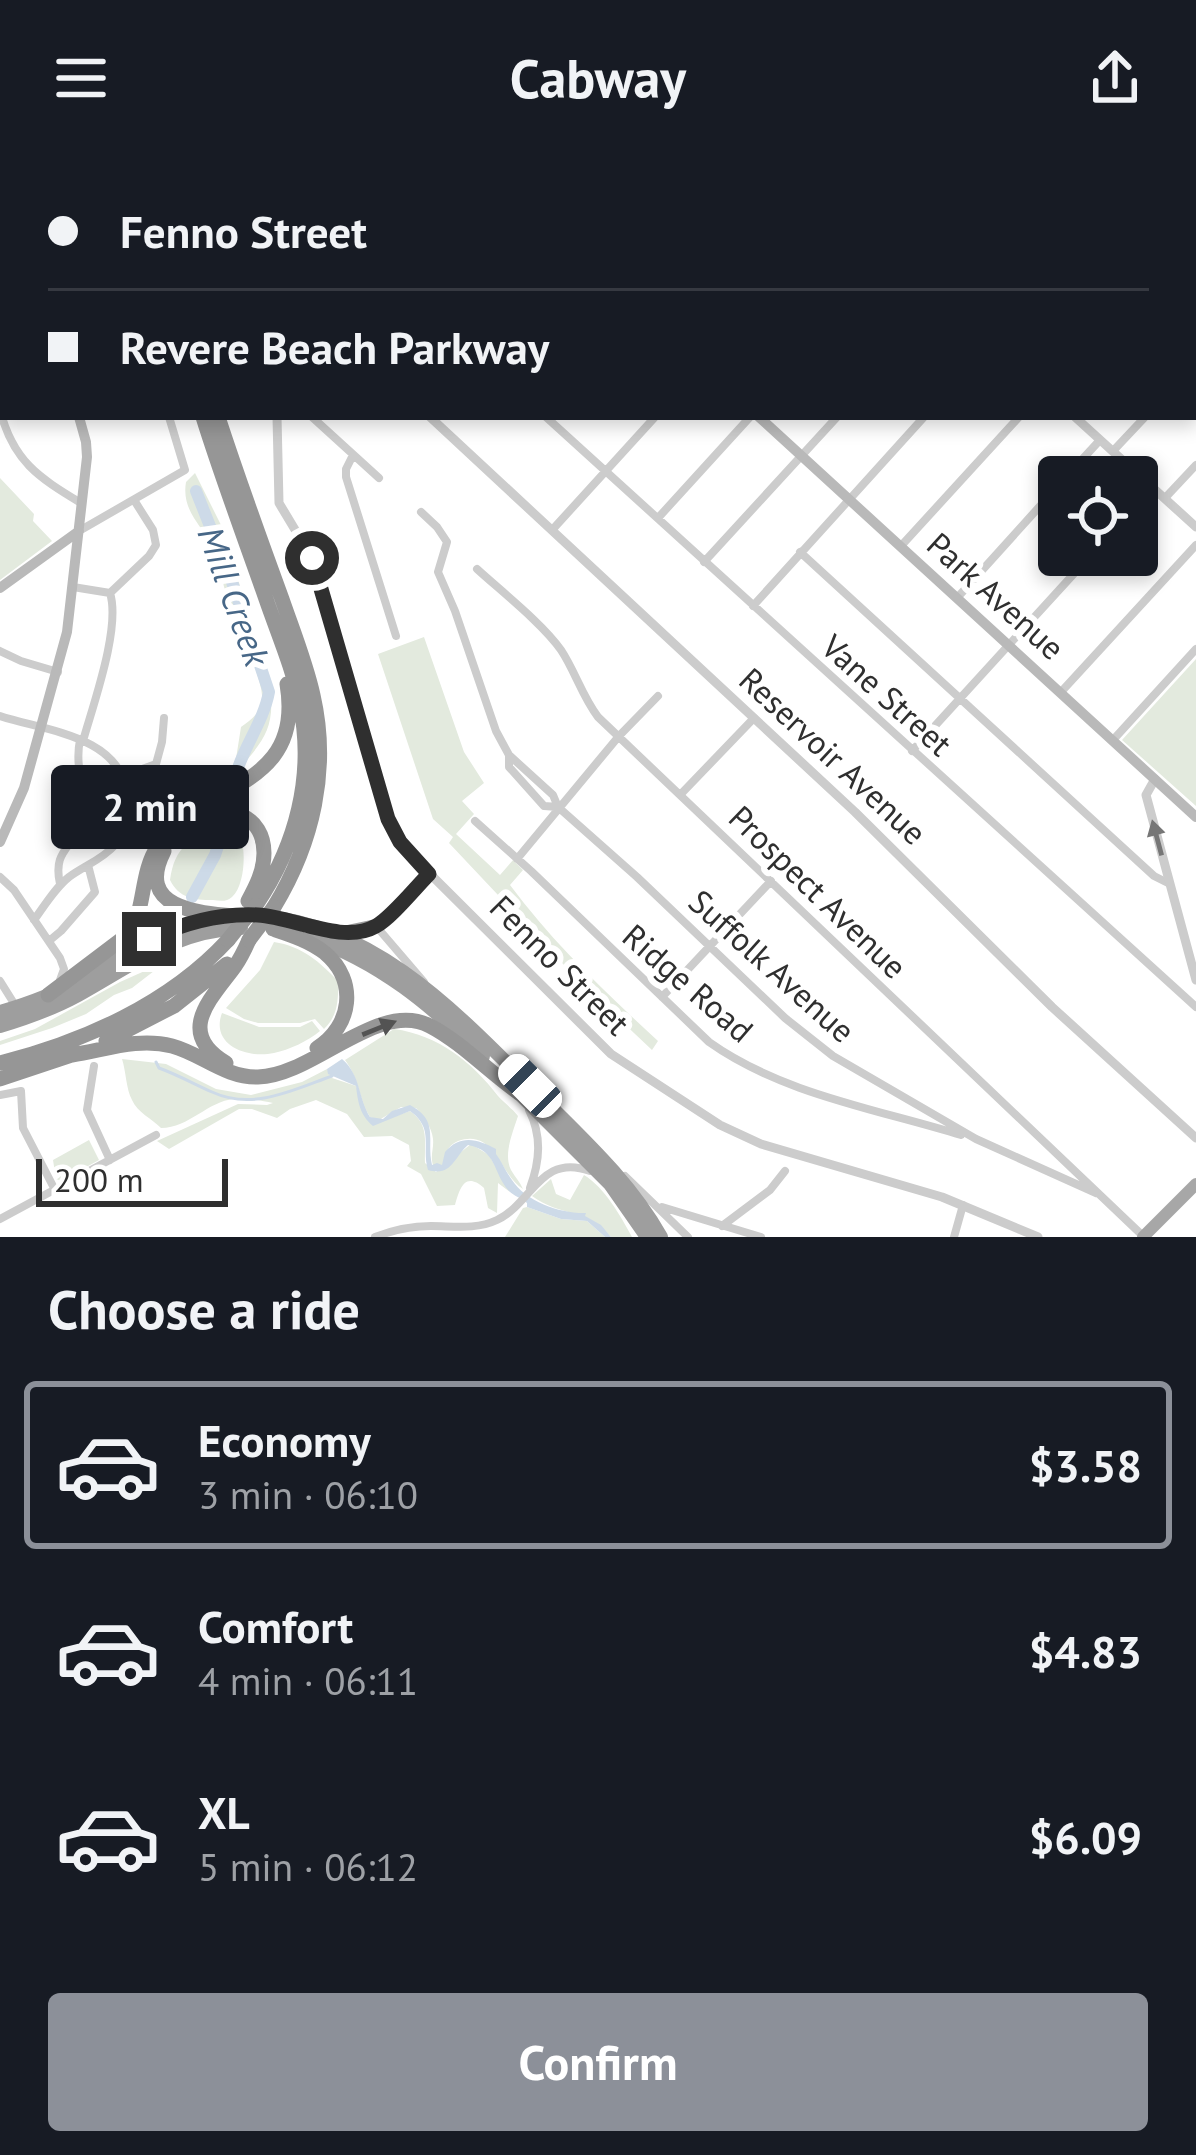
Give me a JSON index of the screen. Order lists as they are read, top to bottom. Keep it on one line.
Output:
{"streets":{"main road":["Park Avenue"],"street":["Vane Street","Reservoir Avenue","Prospect Avenue","Fenno Street","Suffolk Avenue","Ridge Road"]},"crossings":[["Prospect Avenue","Suffolk Avenue"],["Suffolk Avenue","Ridge Road"]],"water":["Mill Creek"],"scale_bar":"200 m","page":{"header":"Cabway","banner":["Fenno Street","Revere Beach Parkway"],"bubble":"2 min","scale":"200 m","heading":"Choose a ride","list":[{"name":"Economy","note":"3 min · 06:10","value":"$3.58"},{"name":"Comfort","note":"4 min · 06:11","value":"$4.83"},{"name":"XL","note":"5 min · 06:12","value":"$6.09"}],"buttons":"Confirm"}}
